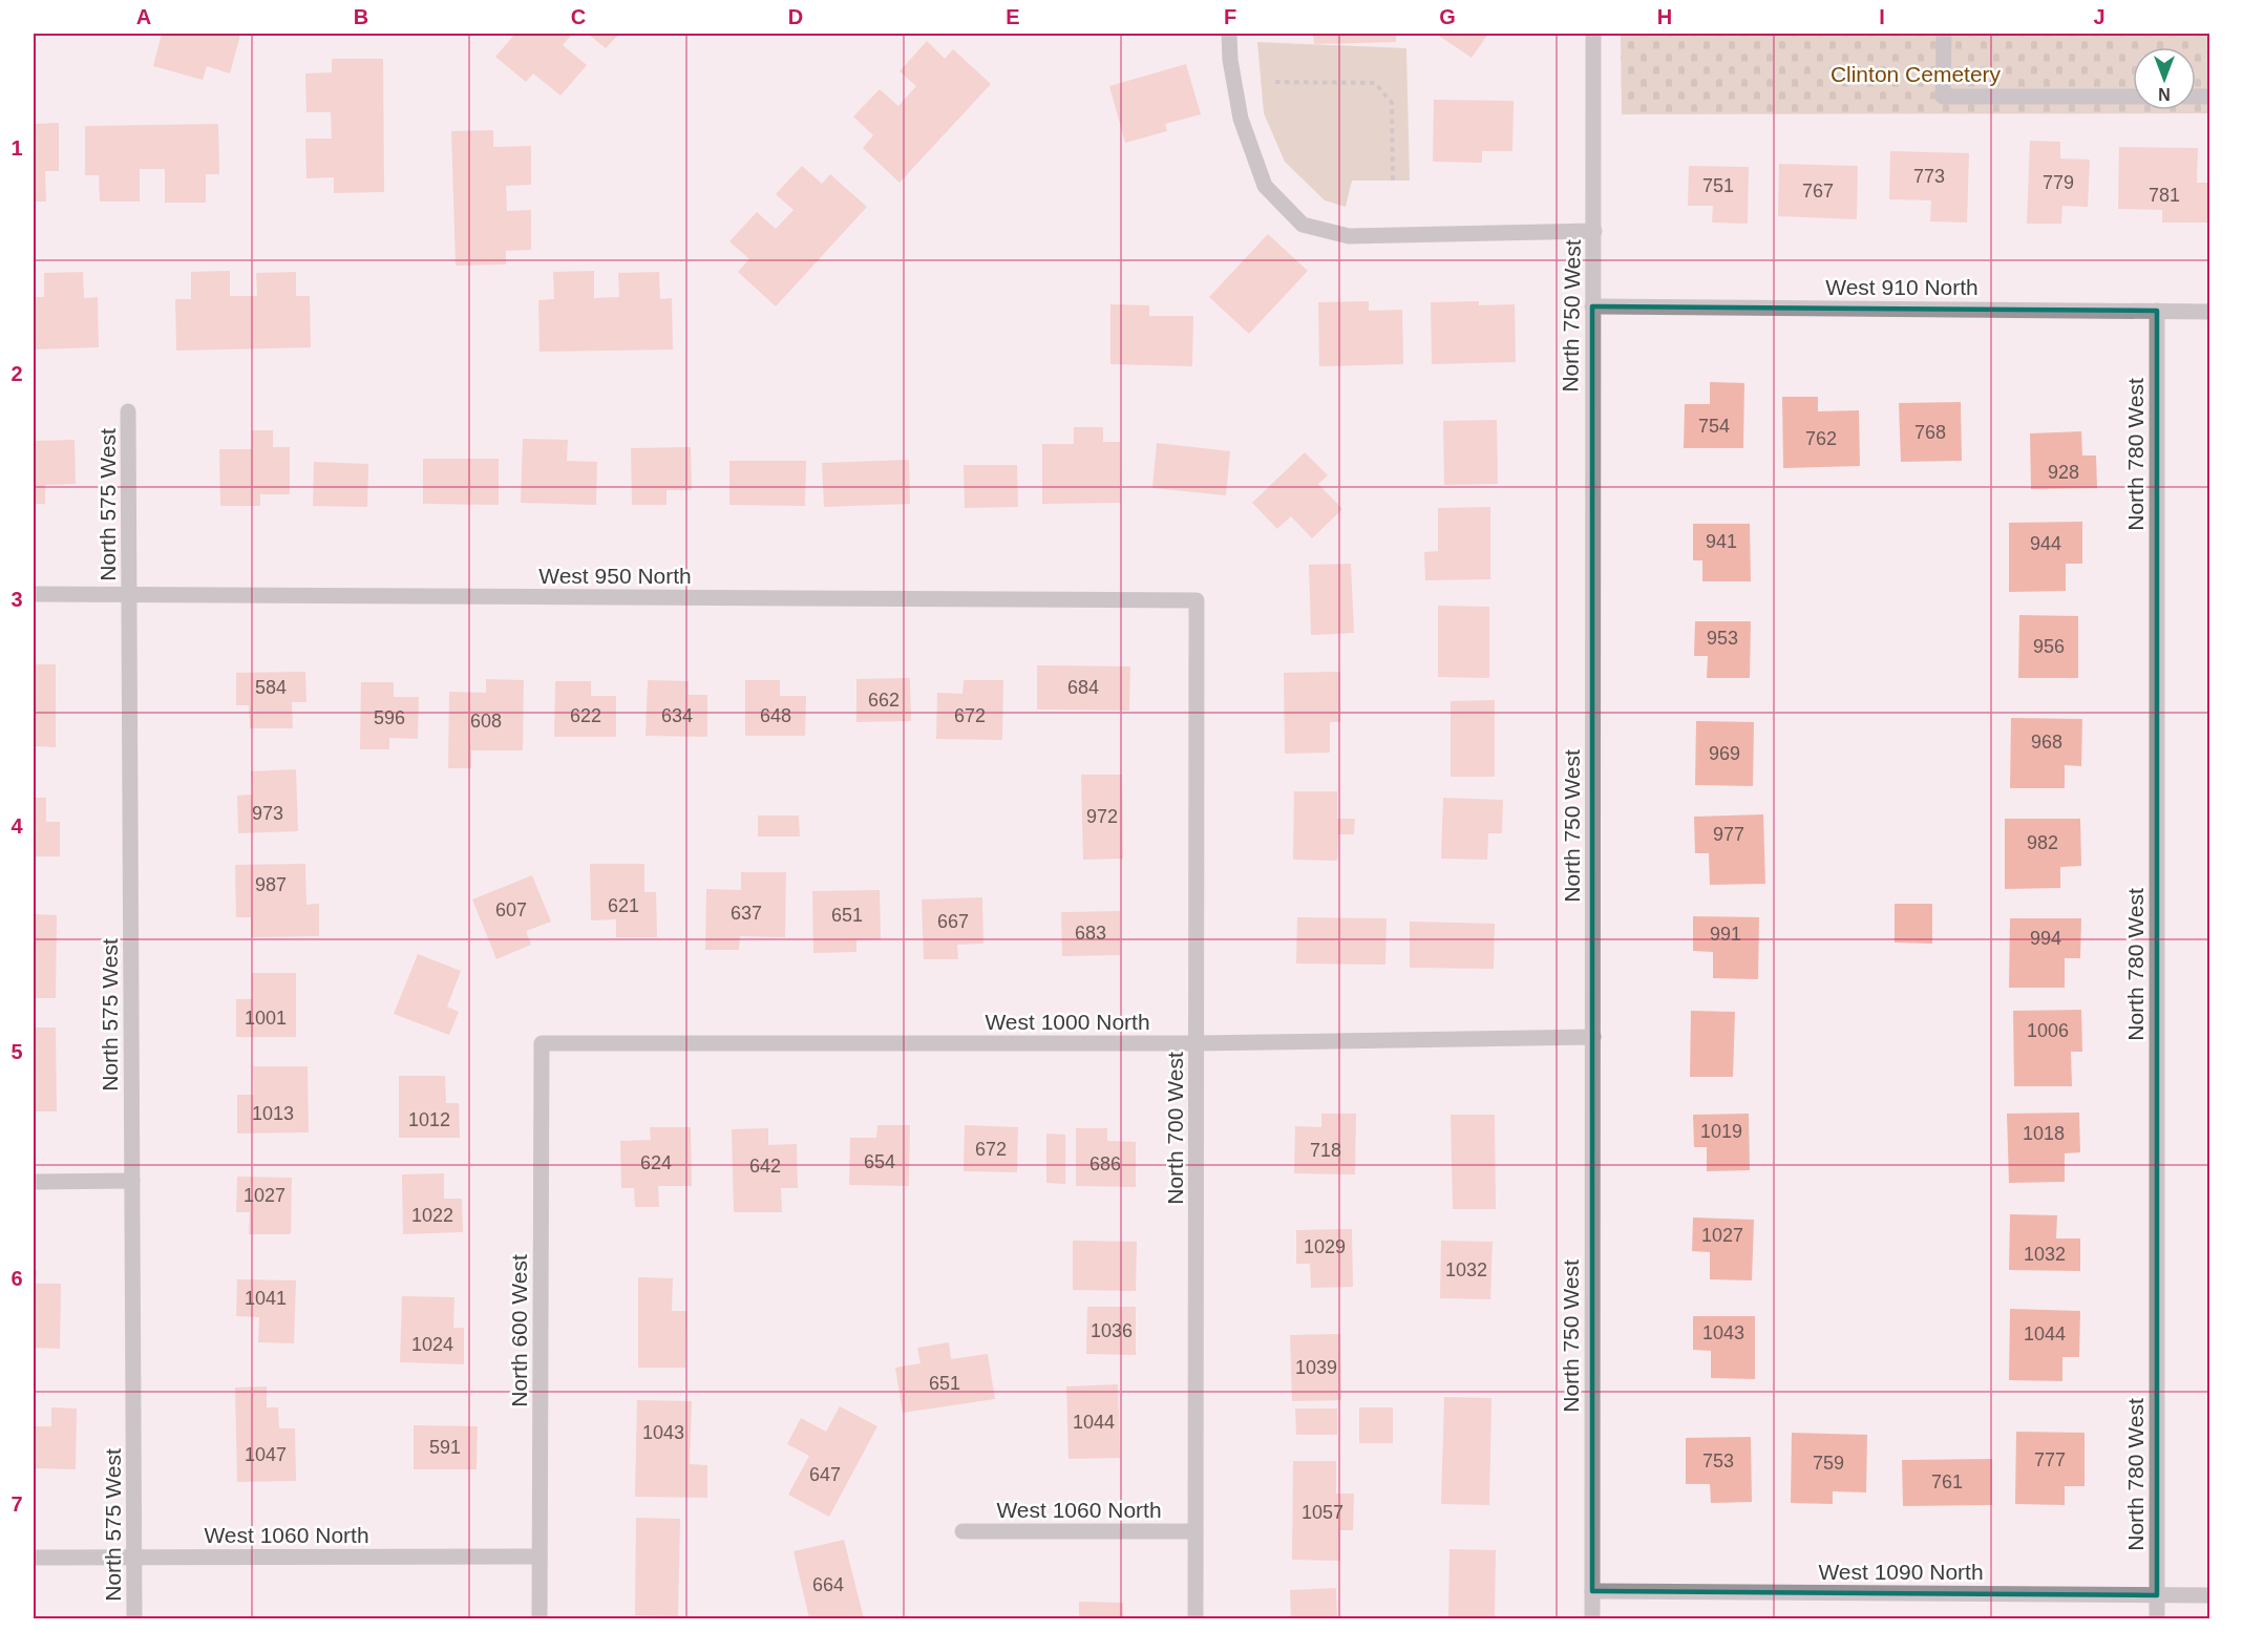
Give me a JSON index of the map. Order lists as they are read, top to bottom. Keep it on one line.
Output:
{"streets":{"street":["West 910 North","North 750 West","North 780 West","North 575 West","West 950 North","West 1000 North","North 700 West","North 600 West","West 1060 North","West 1090 North"]},"crossings":[["West 910 North","North 750 West"],["West 910 North","North 780 West"],["North 750 West","West 1000 North"],["North 750 West","West 1090 North"],["North 780 West","West 1090 North"],["North 575 West","West 950 North"],["North 575 West","West 1060 North"],["West 950 North","North 700 West"],["West 1000 North","North 700 West"],["West 1000 North","North 600 West"],["North 700 West","West 1060 North"],["North 600 West","West 1060 North"]],"parks":["Clinton Cemetery"],"house_numbers":["773","779","751","767","781","754","768","762","928","941","944","953","956","584","684","662","622","634","648","672","596","608","968","969","973","972","977","982","987","621","607","637","651","667","683","991","994","1001","1006","1013","1012","1019","1018","672","718","654","624","686","642","1027","1022","1027","1029","1032","1032","1041","1036","1043","1044","1024","1039","651","1044","1043","591","1047","777","753","759","647","761","1057","664"],"north":"bottom","grid":{"columns":["A","B","C","D","E","F","G","H","I","J"],"rows":["1","2","3","4","5","6","7"]}}
